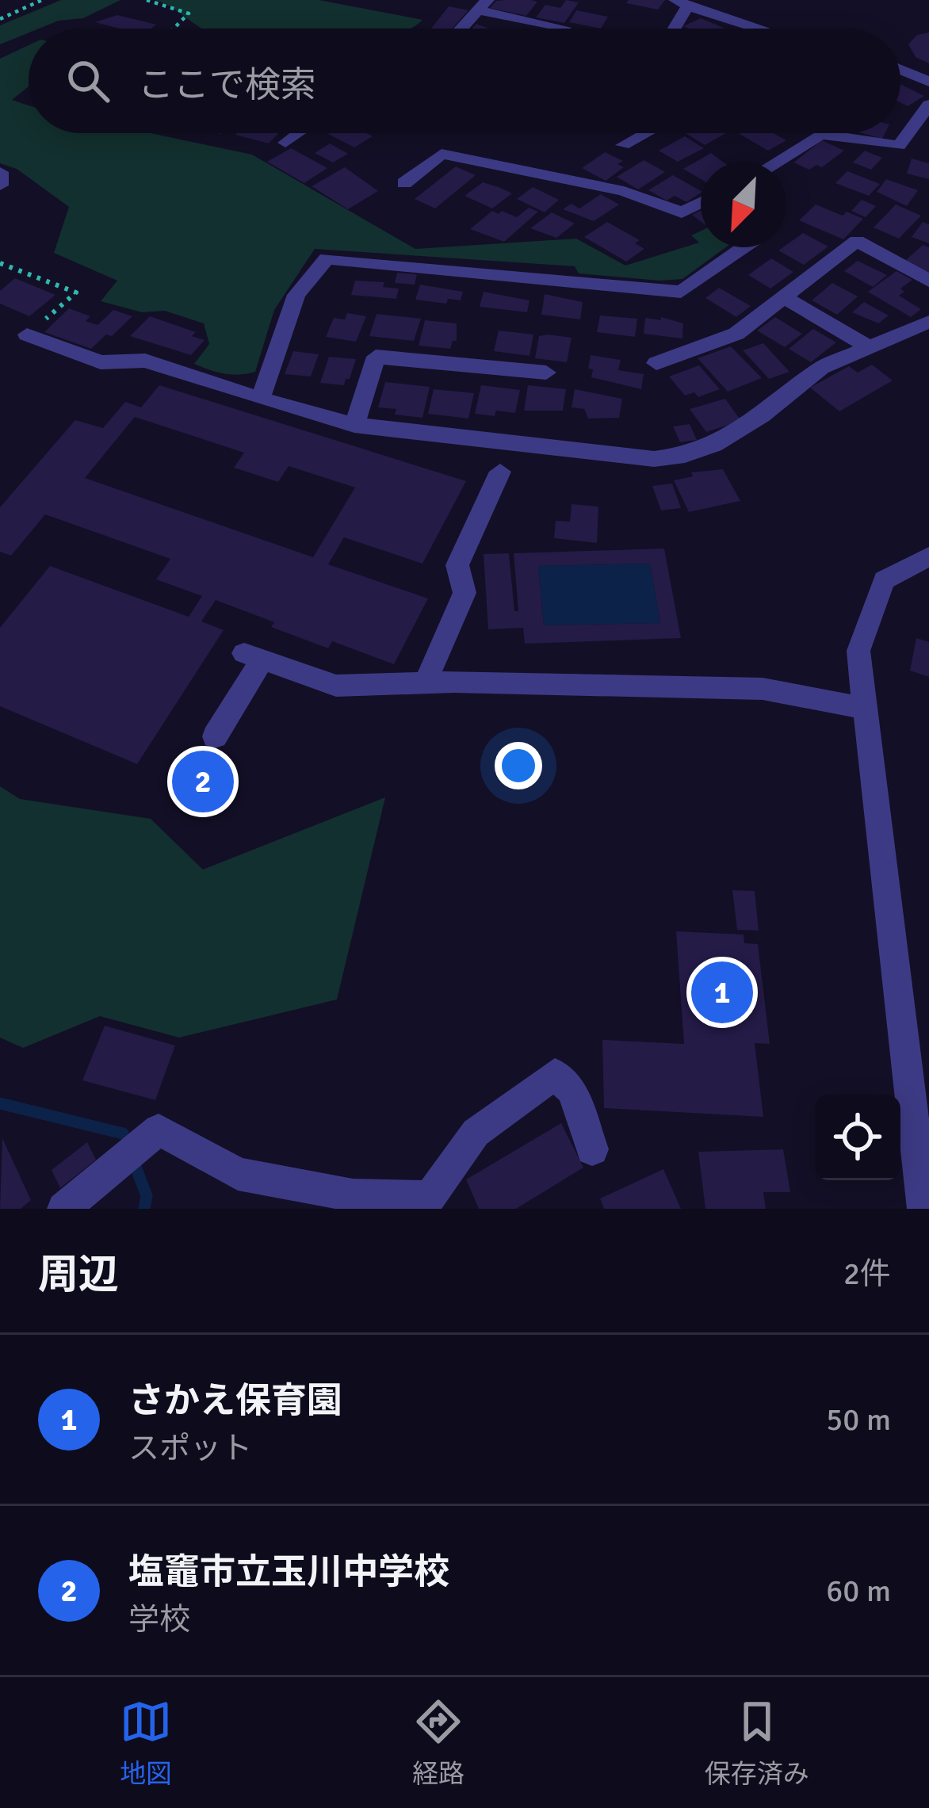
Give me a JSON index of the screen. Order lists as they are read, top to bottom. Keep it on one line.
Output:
{"north":"bottom left","page":{"search":"ここで検索","pins":["2","1"],"heading":["周辺","2件"],"list":[{"mark":"1","name":"さかえ保育園","note":"スポット","value":"50 m"},{"mark":"2","name":"塩竈市立玉川中学校","note":"学校","value":"60 m"}],"nav":["地図","経路","保存済み"]}}
